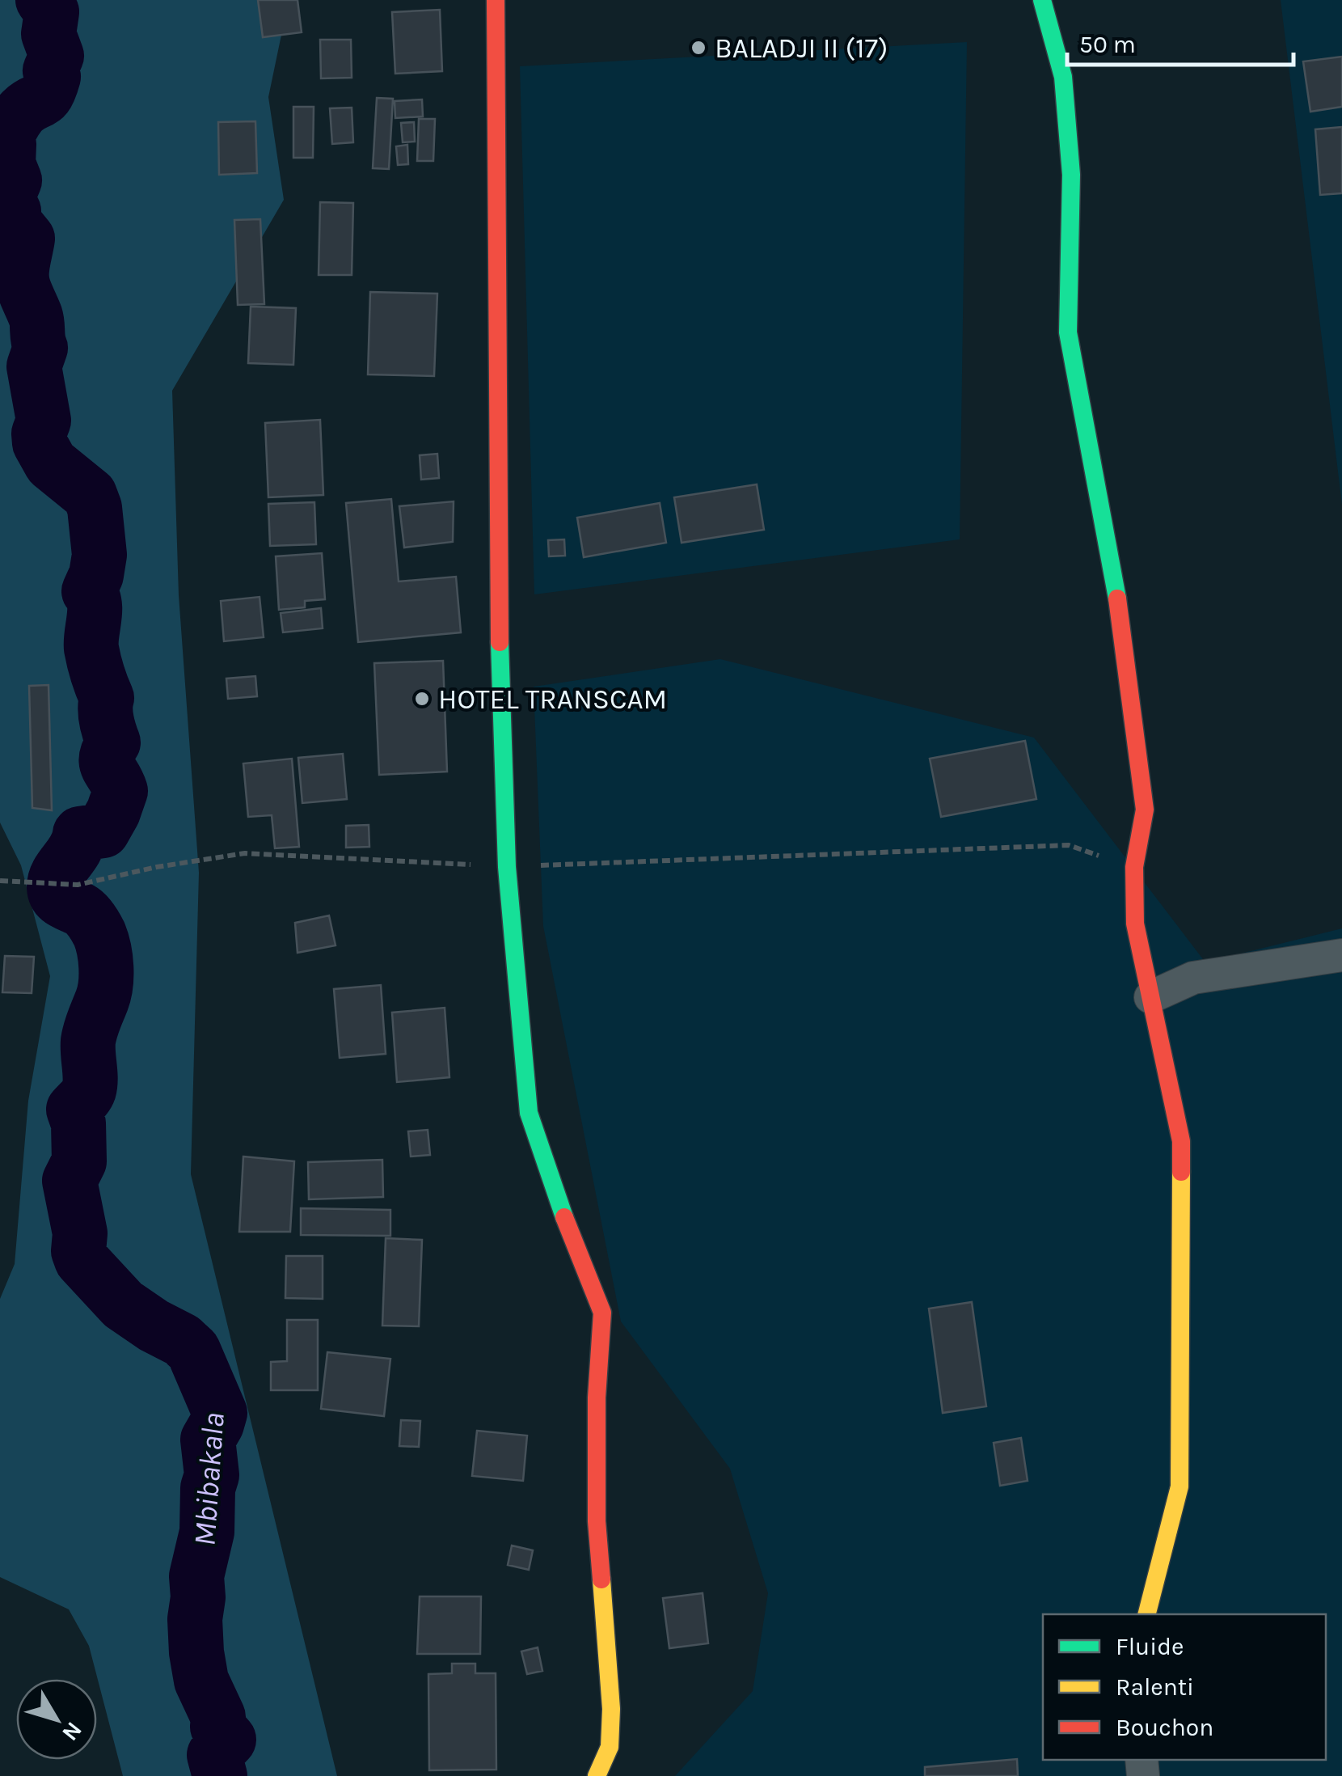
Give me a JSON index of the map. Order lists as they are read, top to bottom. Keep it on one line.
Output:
{"water":["Mbibakala"],"places":["BALADJI II (17)","HOTEL TRANSCAM"],"legend":["Fluide","Ralenti","Bouchon"],"scale_bar":"50 m","north":"bottom right"}
